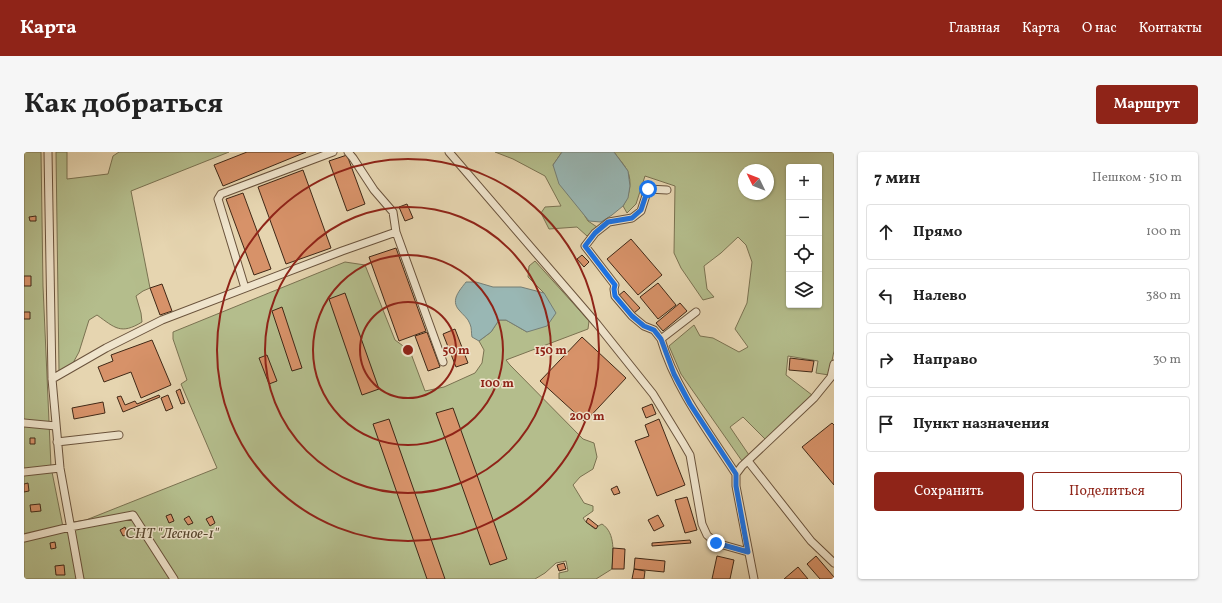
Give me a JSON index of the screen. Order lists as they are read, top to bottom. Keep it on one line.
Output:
{"parks":["СНТ \"Лесное-1\""],"north":"top left","page":{"header":"Карта","nav":["Главная","Карта","О нас","Контакты"],"title":"Как добраться","buttons":["Маршрут",["Сохранить","Поделиться"]],"heading":["7 мин","Пешком · 510 m"],"map_buttons":["+","−"],"list":[["Прямо","100 m"],["Налево","380 m"],["Направо","30 m"],"Пункт назначения"]},"rings":["50 m","150 m","100 m","200 m"]}
